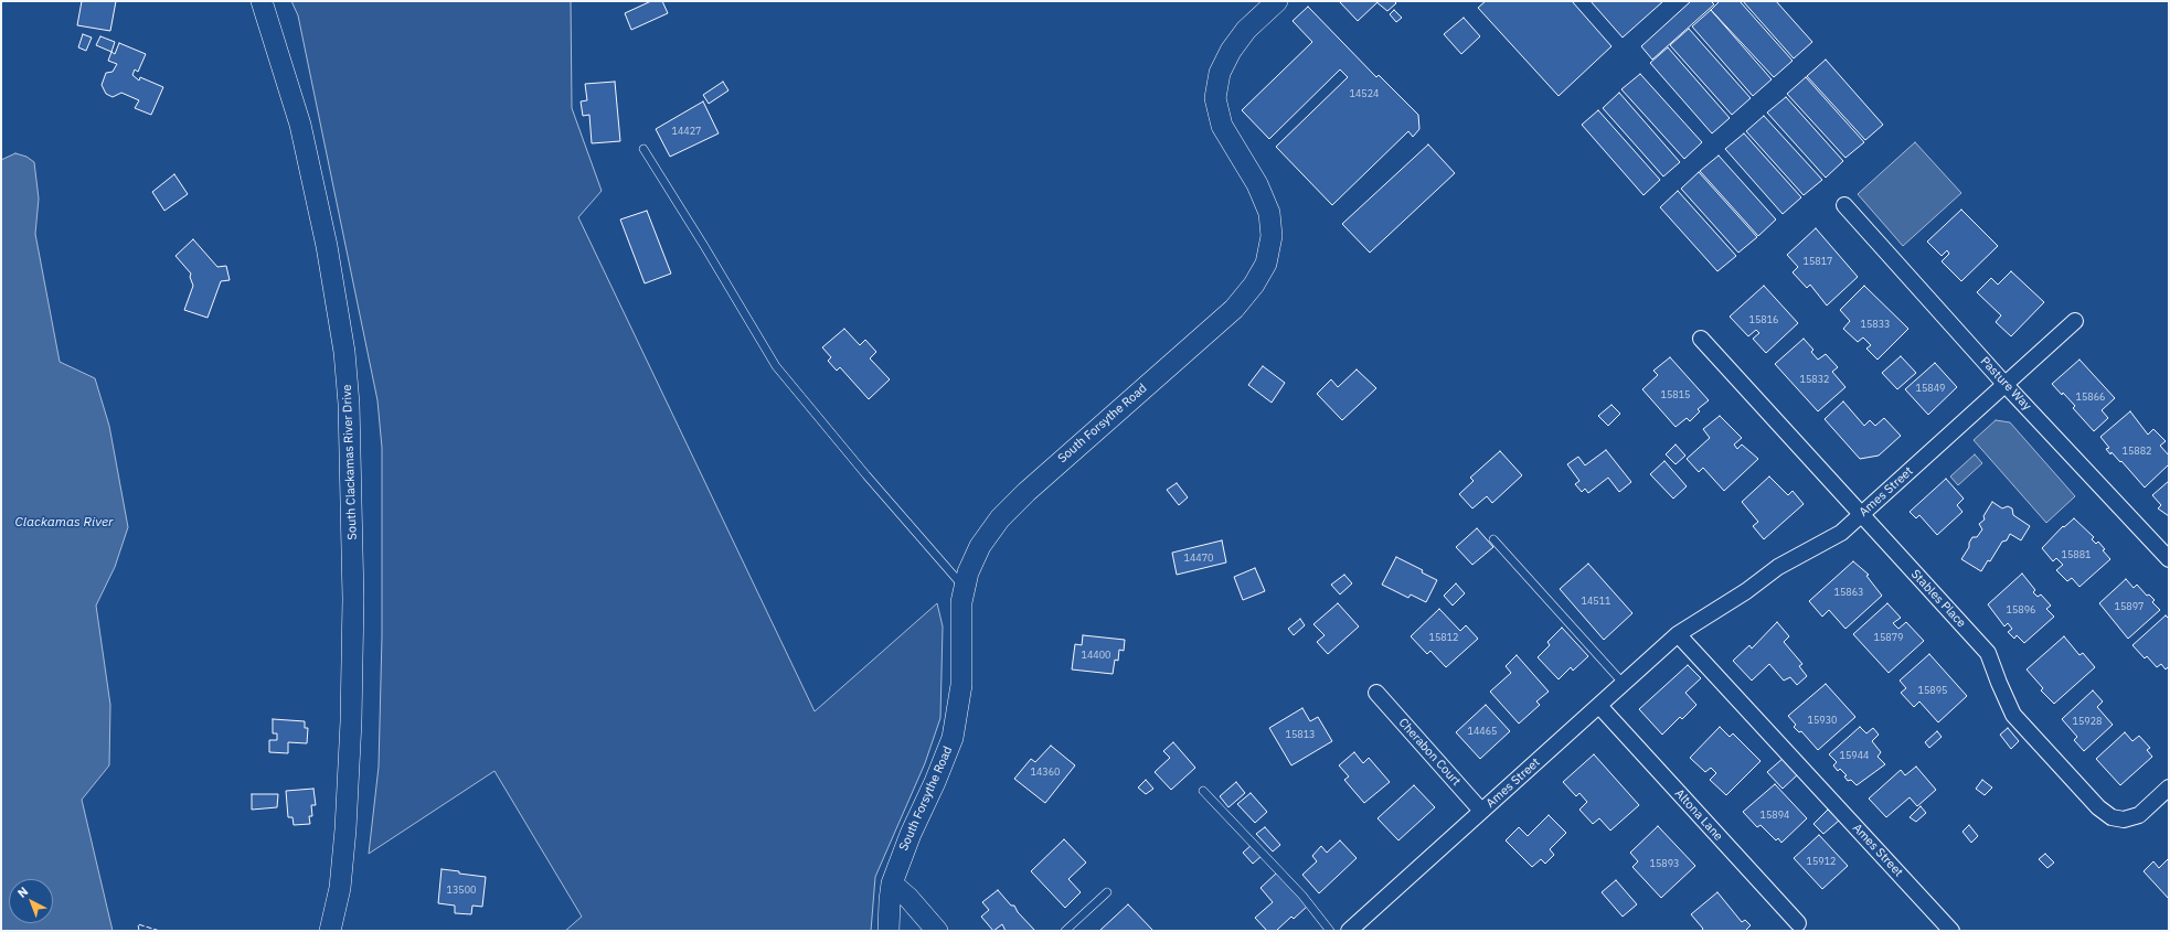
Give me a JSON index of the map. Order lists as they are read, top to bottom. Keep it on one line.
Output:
{"streets":{"street":["Pasture Way","South Forsythe Road","South Clackamas River Drive","Ames Street","Stables Place","Cherabon Court","Altona Lane"]},"crossings":[["Pasture Way","Ames Street"],["Ames Street","Stables Place"],["Ames Street","Cherabon Court"],["Ames Street","Altona Lane"]],"water":["Clackamas River"],"house_numbers":["14524","14427","15817","15816","15833","15832","15849","15815","15866","15882","15881","14470","15863","14511","15897","15896","15812","15879","14400","15895","15930","15928","14465","15813","15944","14360","15894","15912","15893","13500"],"north":"top left"}
